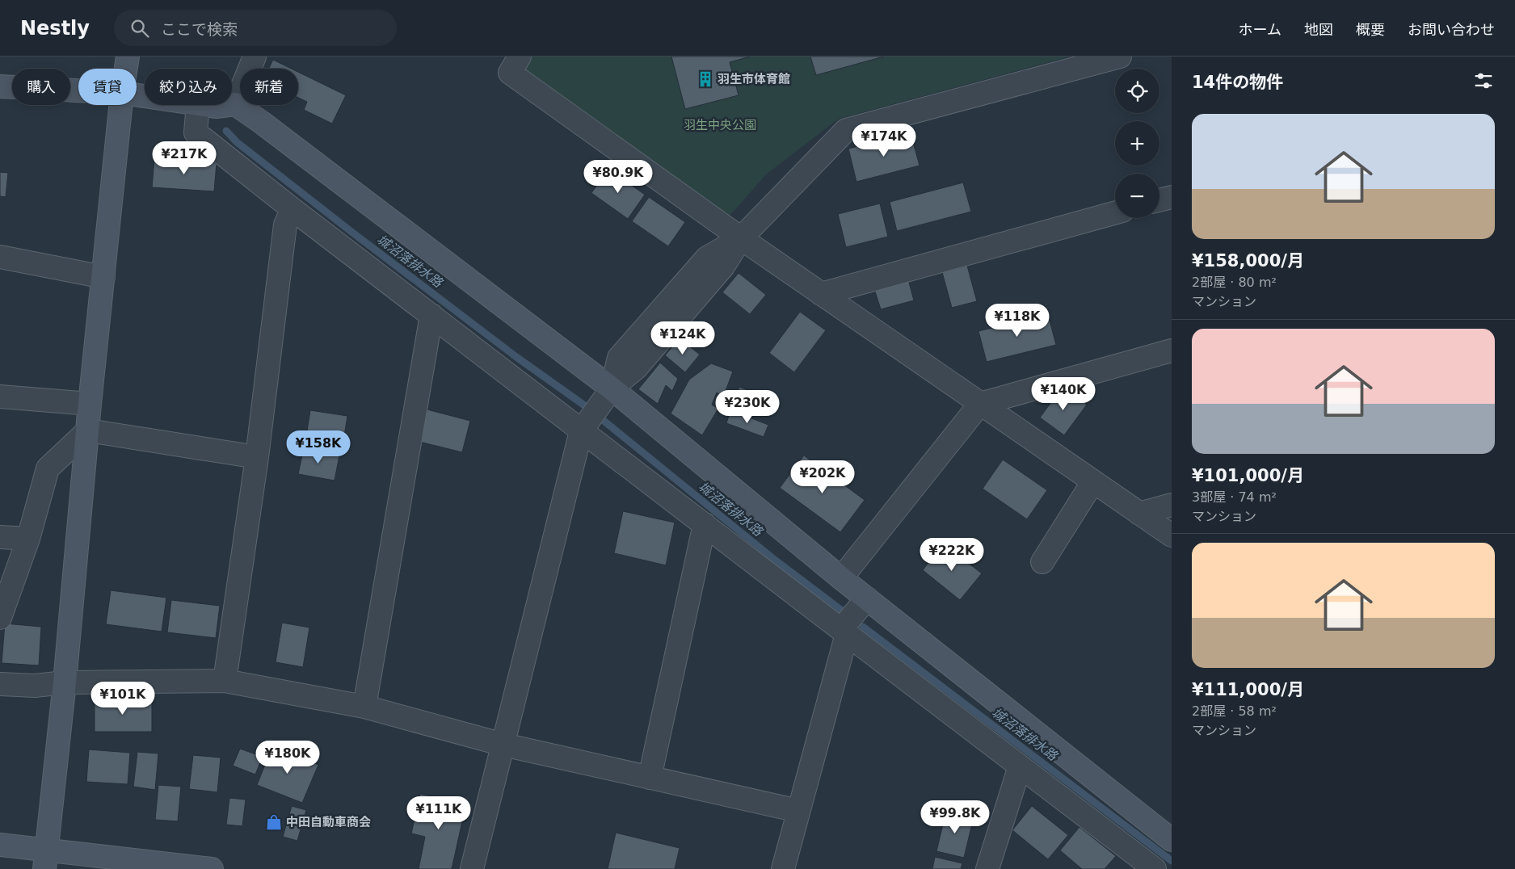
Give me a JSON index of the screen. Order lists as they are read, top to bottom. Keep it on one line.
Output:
{"water":["城沼落排水路"],"parks":["羽生中央公園"],"places":{"building":["羽生市体育館"],"shop":["中田自動車商会"]},"page":{"header":"Nestly","search":"ここで検索","nav":["ホーム","地図","概要","お問い合わせ"],"heading":"14件の物件","map_buttons":["+","−"],"chip":["購入","賃貸","絞り込み","新着"],"list":[{"name":"¥158,000/月","note":"2部屋 · 80 m² · マンション"},{"name":"¥101,000/月","note":"3部屋 · 74 m² · マンション"},{"name":"¥111,000/月","note":"2部屋 · 58 m² · マンション"}],"price":["¥174K","¥217K","¥80.9K","¥118K","¥124K","¥140K","¥230K","¥158K","¥202K","¥222K","¥101K","¥180K","¥111K","¥99.8K"]}}
